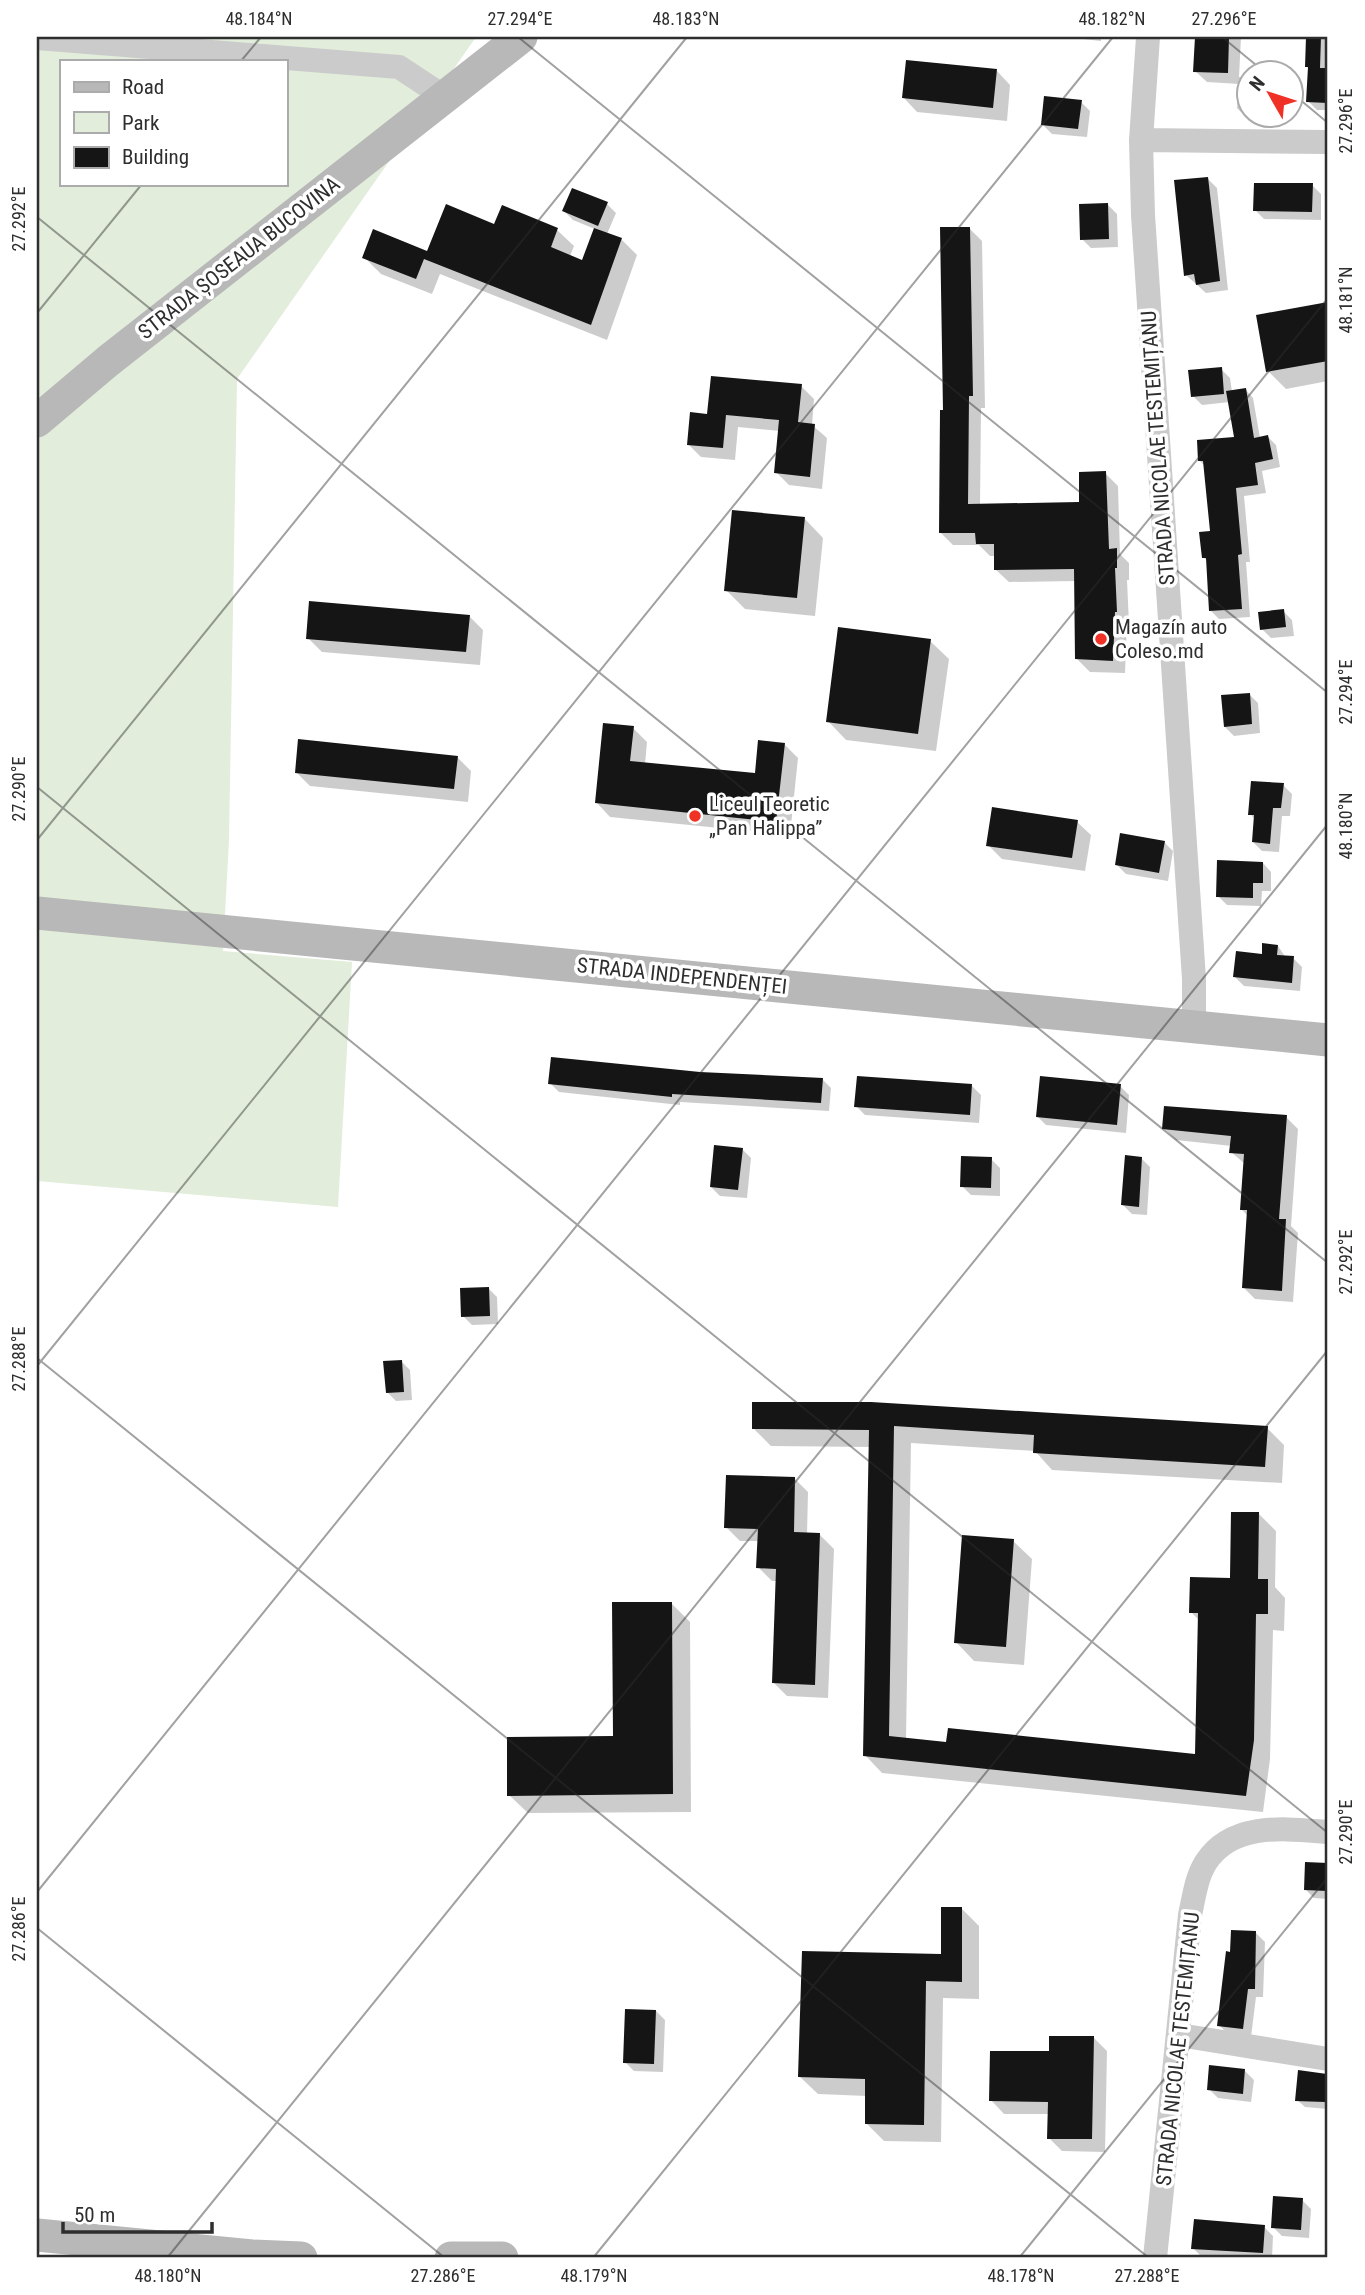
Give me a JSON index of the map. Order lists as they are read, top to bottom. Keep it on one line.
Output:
{"streets":{"main road":["STRADA ȘOSEAUA BUCOVINA","STRADA INDEPENDENȚEI"],"street":["STRADA NICOLAE TESTEMIȚANU"]},"crossings":[["STRADA NICOLAE TESTEMIȚANU","STRADA INDEPENDENȚEI"]],"places":["Magazín auto Coleso.md","Liceul Teoretic „Pan Halippa”"],"legend":["Road","Park","Building"],"scale_bar":"50 m","north":"top left","coordinates":["48.184°N","27.294°E","48.183°N","48.182°N","27.296°E","27.292°E","48.181°N","27.290°E","48.180°N","27.288°E","27.286°E","48.179°N","48.178°N"]}
